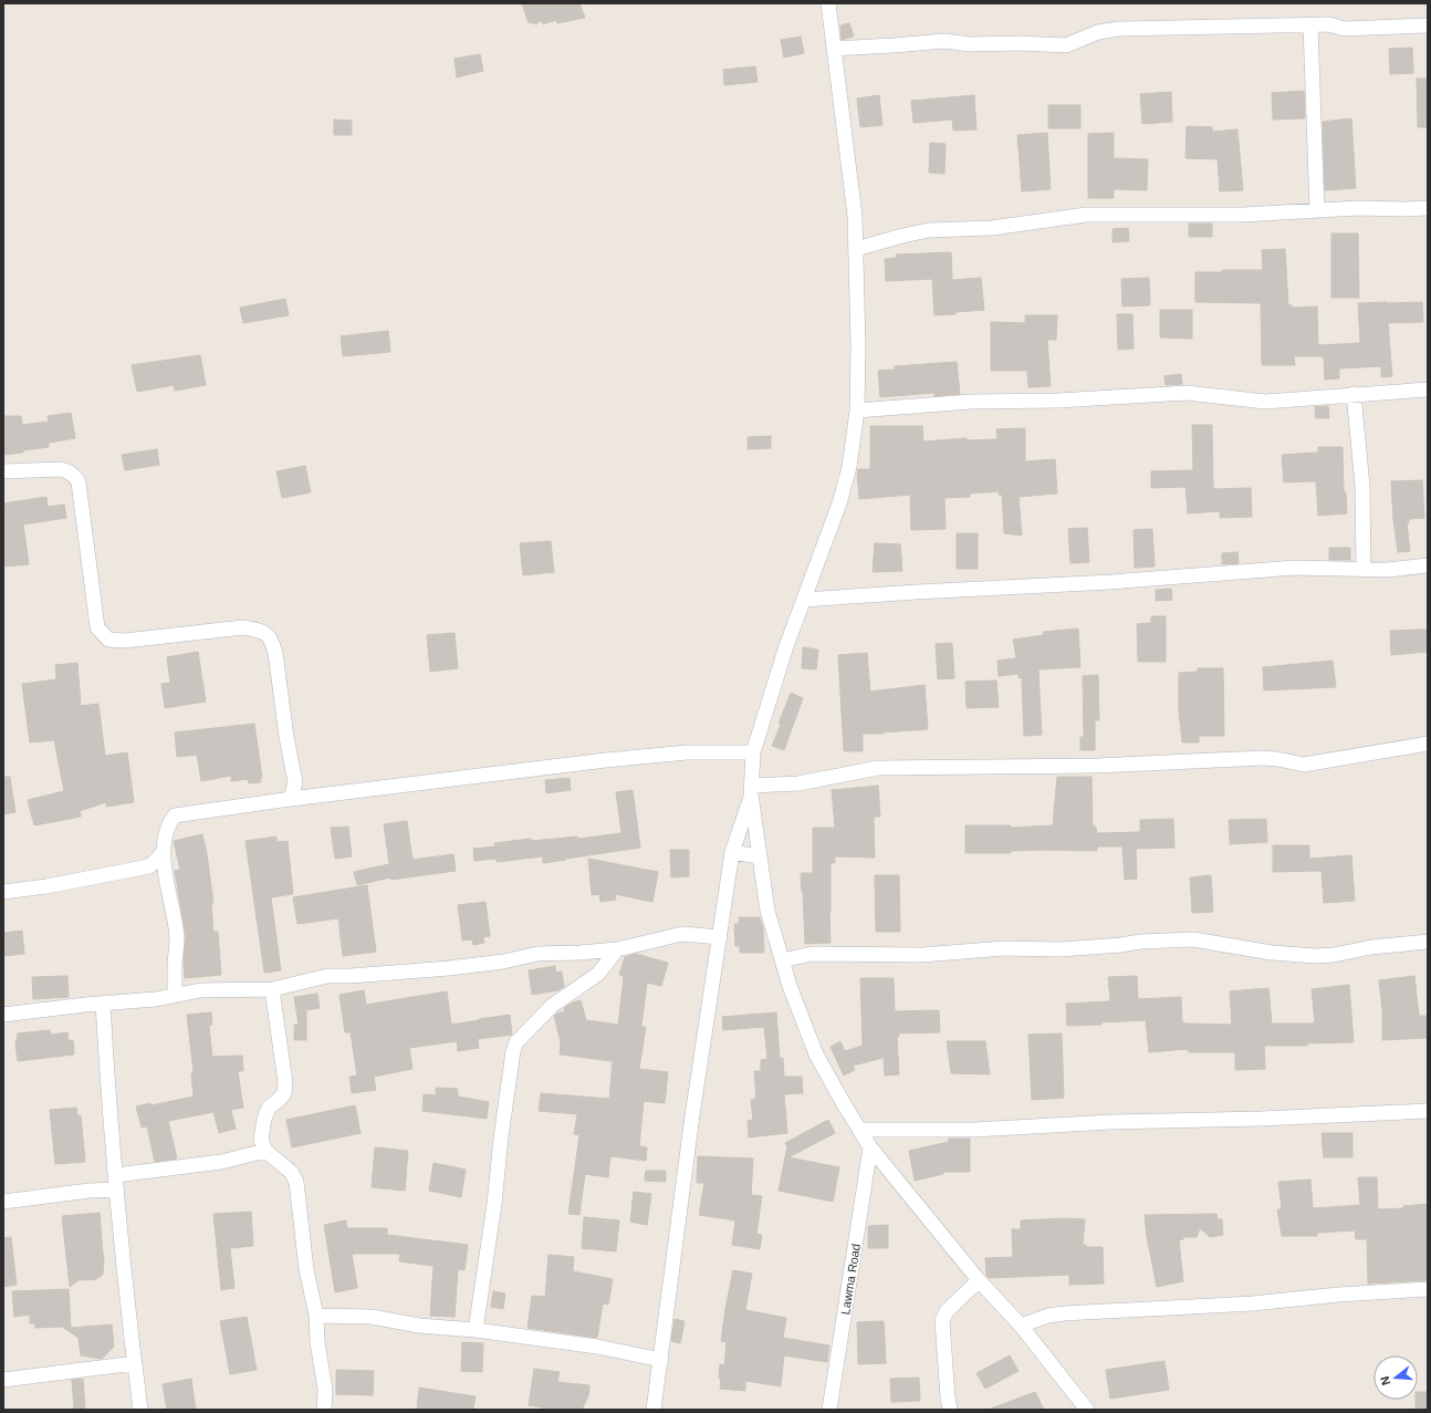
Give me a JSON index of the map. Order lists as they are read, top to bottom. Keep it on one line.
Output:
{"streets":{"street":["Lawma Road"]},"north":"left"}
